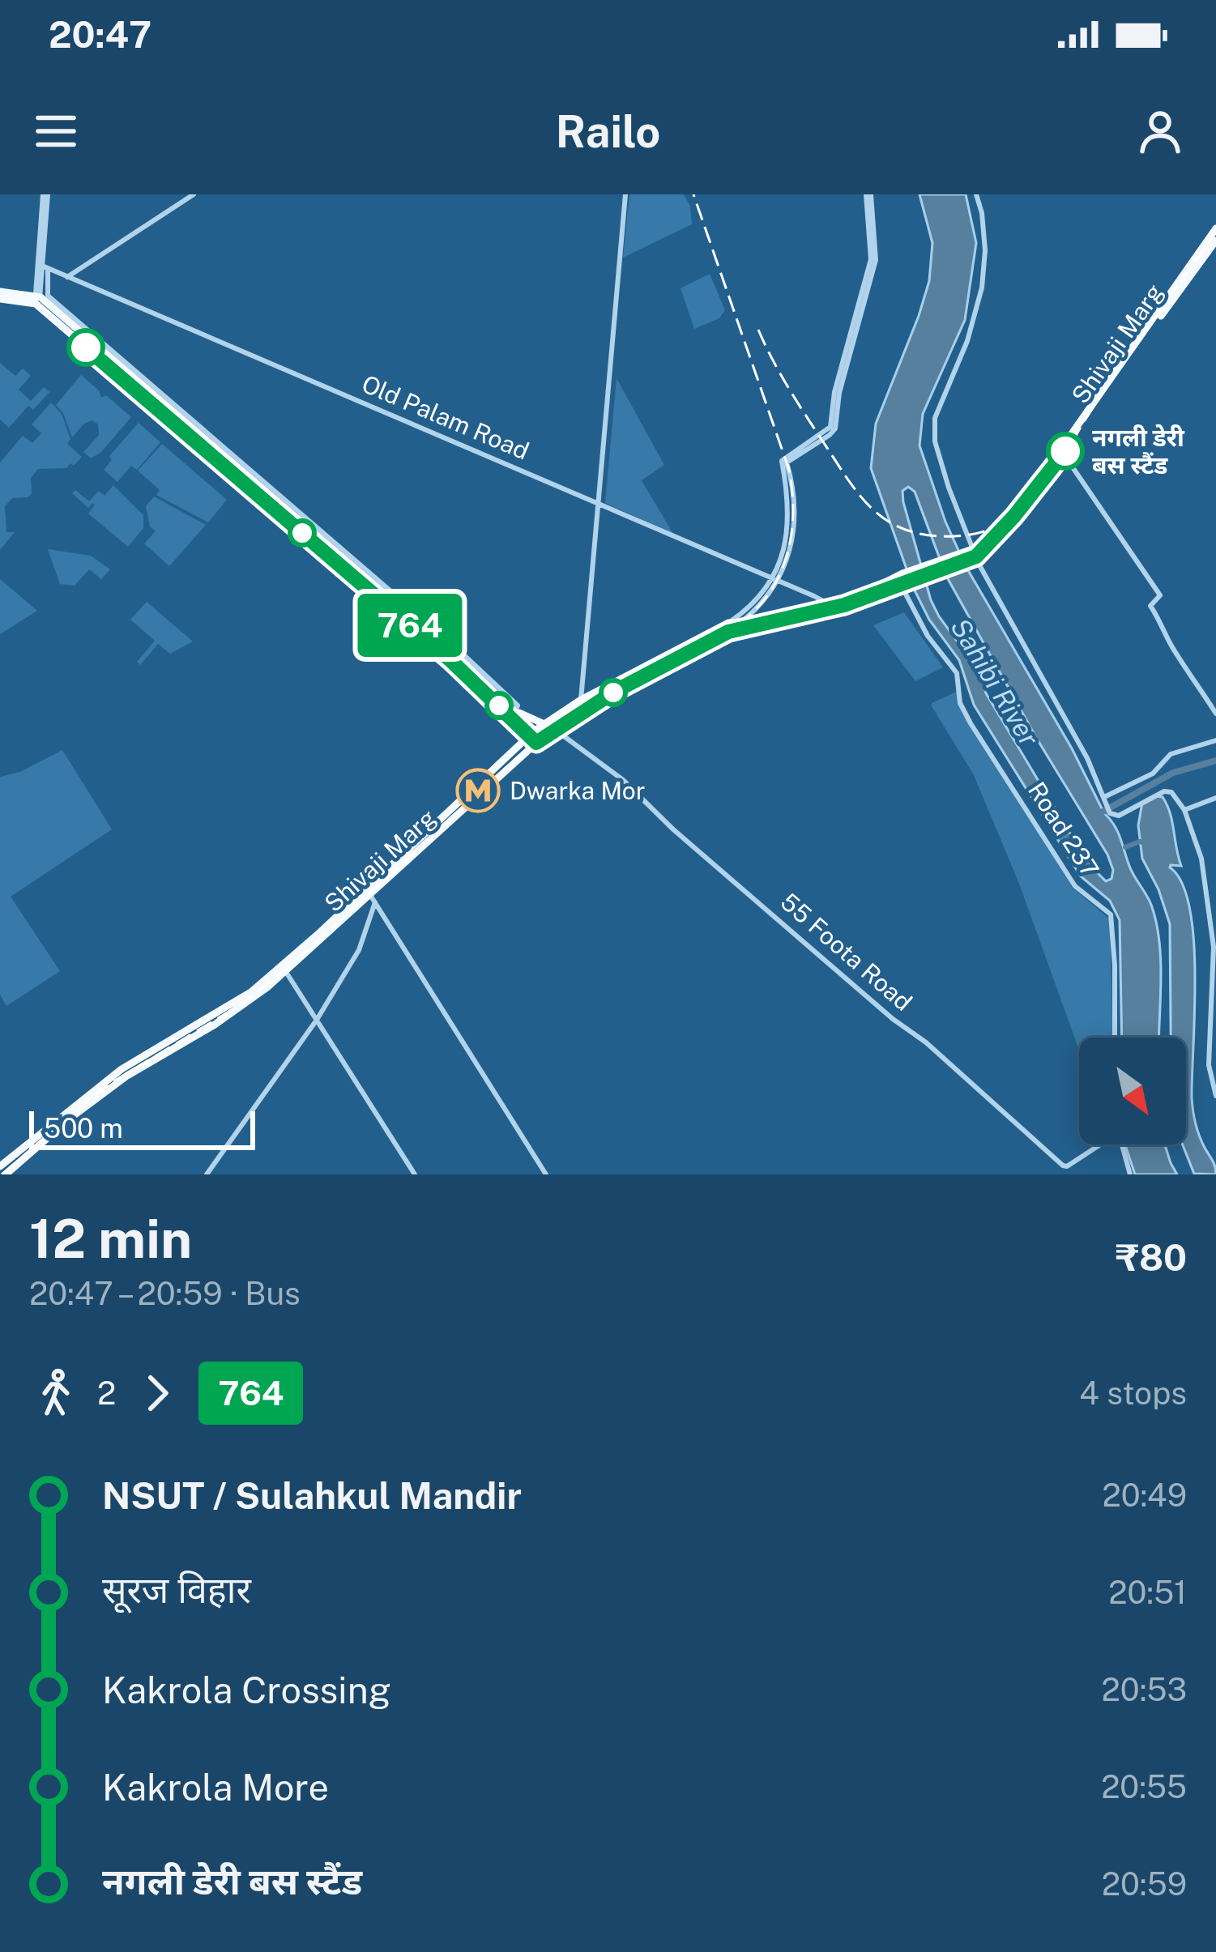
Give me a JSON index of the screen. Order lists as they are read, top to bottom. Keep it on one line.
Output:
{"streets":{"main road":["Shivaji Marg"],"street":["Old Palam Road","Road 237","55 Foota Road"]},"crossings":[["Shivaji Marg","Old Palam Road"],["Shivaji Marg","Road 237"],["Shivaji Marg","55 Foota Road"]],"water":["Sahibi River"],"places":{"other":["नगली डेरी बस स्टैंड"],"metro station":["Dwarka Mor"]},"lines":["bus line 764"],"scale_bar":"500 m","north":"bottom right","page":{"status":"20:47","header":"Railo","on_map":"764","scale":"500 m","heading":["12 min","20:47 – 20:59 · Bus","₹80"],"legs":["2","764","4 stops"],"list":[{"name":"NSUT / Sulahkul Mandir","value":"20:49"},{"name":"सूरज विहार","value":"20:51"},{"name":"Kakrola Crossing","value":"20:53"},{"name":"Kakrola More","value":"20:55"},{"name":"नगली डेरी बस स्टैंड","value":"20:59"}]}}
